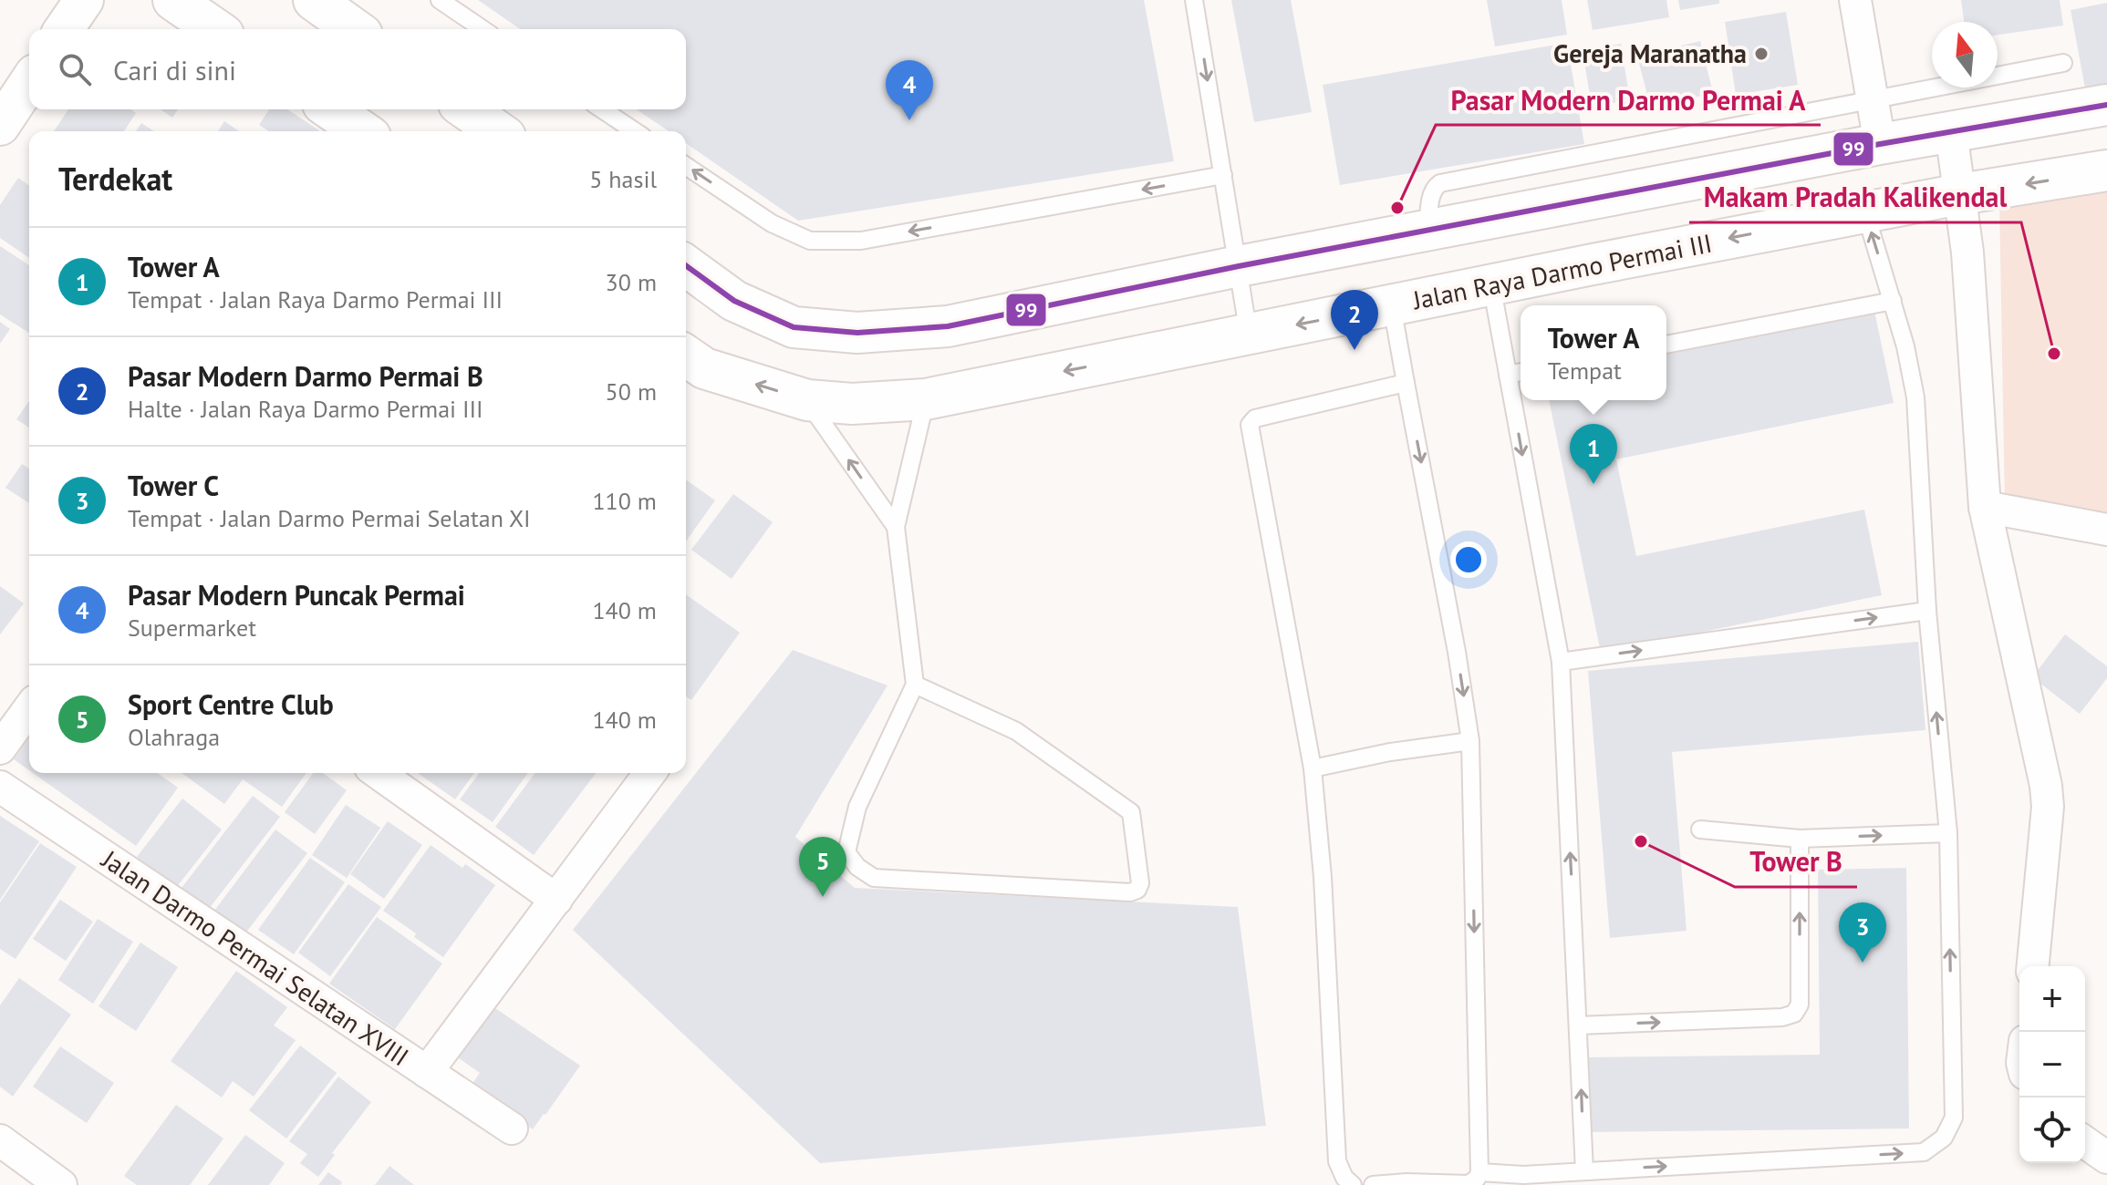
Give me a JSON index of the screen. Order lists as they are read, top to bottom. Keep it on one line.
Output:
{"streets":{"main road":["Jalan Raya Darmo Permai III"],"street":["Jalan Darmo Permai Selatan XVIII"]},"places":["Gereja Maranatha","Pasar Modern Darmo Permai A","Makam Pradah Kalikendal","Tower B"],"lines":["transit line 99"],"north":"top","page":{"search":"Cari di sini","pins":["4","2","1","5","3"],"heading":["Terdekat","5 hasil"],"list":[{"mark":"1","name":"Tower A","note":"Tempat · Jalan Raya Darmo Permai III","value":"30 m"},{"mark":"2","name":"Pasar Modern Darmo Permai B","note":"Halte · Jalan Raya Darmo Permai III","value":"50 m"},{"mark":"3","name":"Tower C","note":"Tempat · Jalan Darmo Permai Selatan XI","value":"110 m"},{"mark":"4","name":"Pasar Modern Puncak Permai","note":"Supermarket","value":"140 m"},{"mark":"5","name":"Sport Centre Club","note":"Olahraga","value":"140 m"}],"popup":["Tower A","Tempat"],"map_buttons":["+","−"]}}
